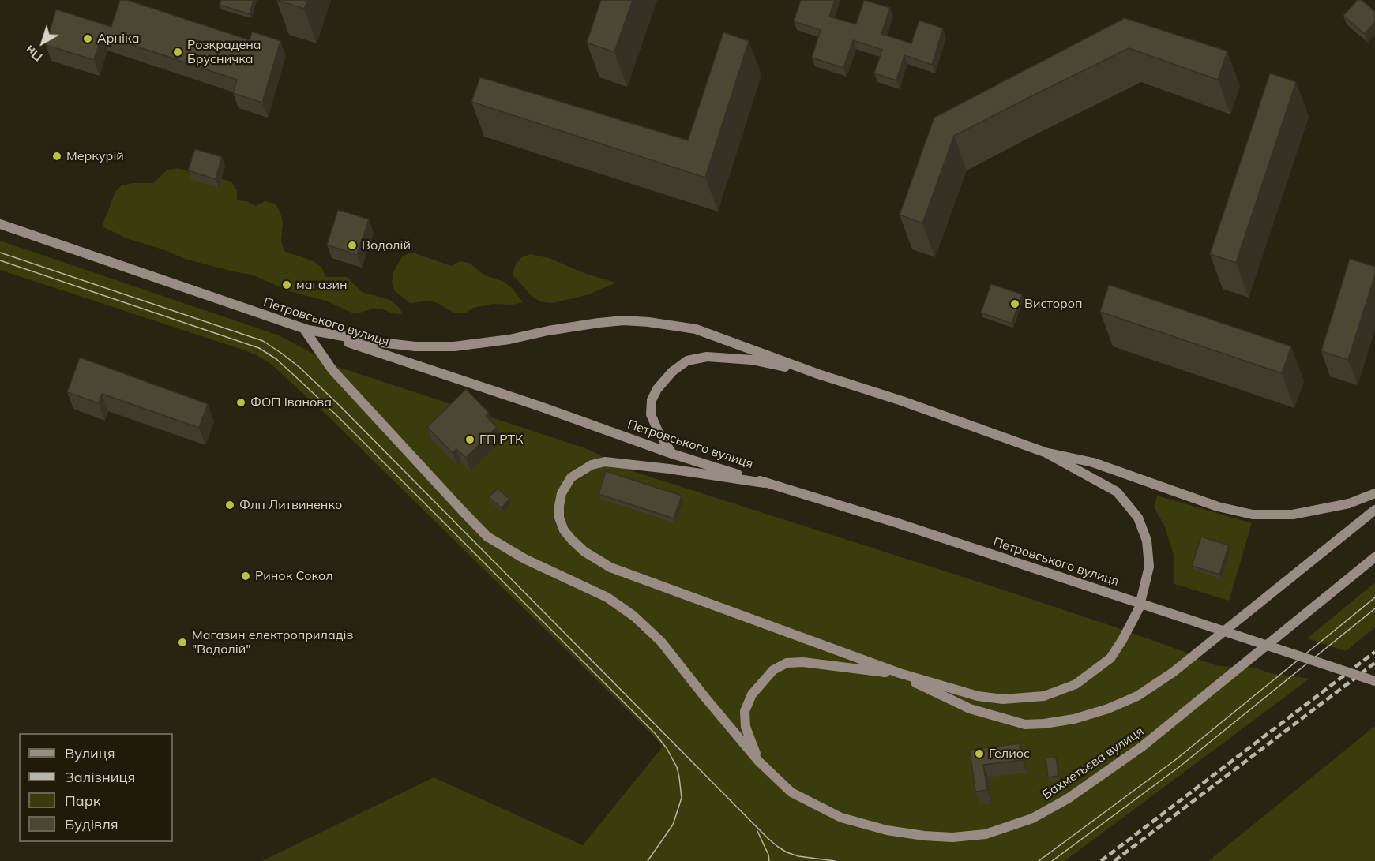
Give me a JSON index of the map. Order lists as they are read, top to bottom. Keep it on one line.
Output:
{"streets":{"main road":["Петровського вулиця","Бахметьєва вулиця"]},"crossings":[["Петровського вулиця","Бахметьєва вулиця"]],"places":["Арніка","Розкрадена Брусничка","Меркурій","Водолій","магазин","Вистороп","ФОП Іванова","ГП РТК","Флп Литвиненко","Ринок Сокол","Магазин електроприладів \"Водолій\"","Гелиос"],"legend":["Вулиця","Залізниця","Парк","Будівля"],"north":"bottom left"}
